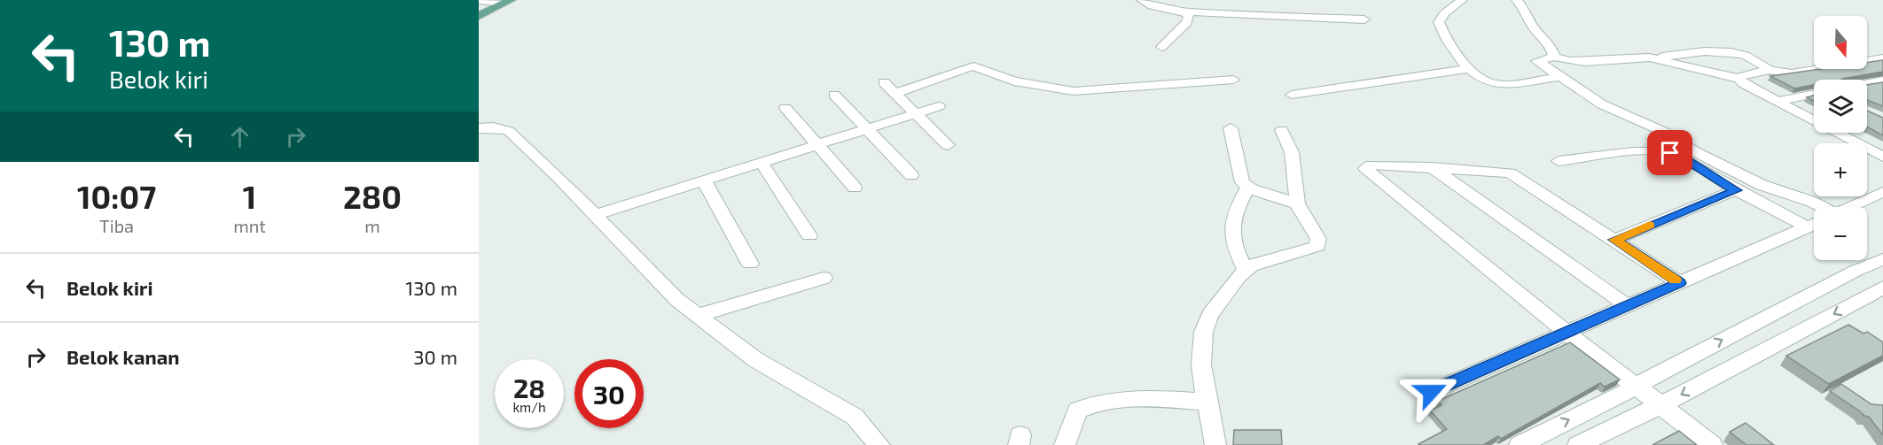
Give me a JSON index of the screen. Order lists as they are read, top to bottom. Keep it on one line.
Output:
{"north":"bottom","page":{"turn":["130 m","Belok kiri"],"map_buttons":["+","−"],"eta":["10:07","Tiba","1","mnt","280","m"],"list":[{"name":"Belok kiri","value":"130 m"},{"name":"Belok kanan","value":"30 m"}],"speed":"28 km/h","limit":"30"}}
